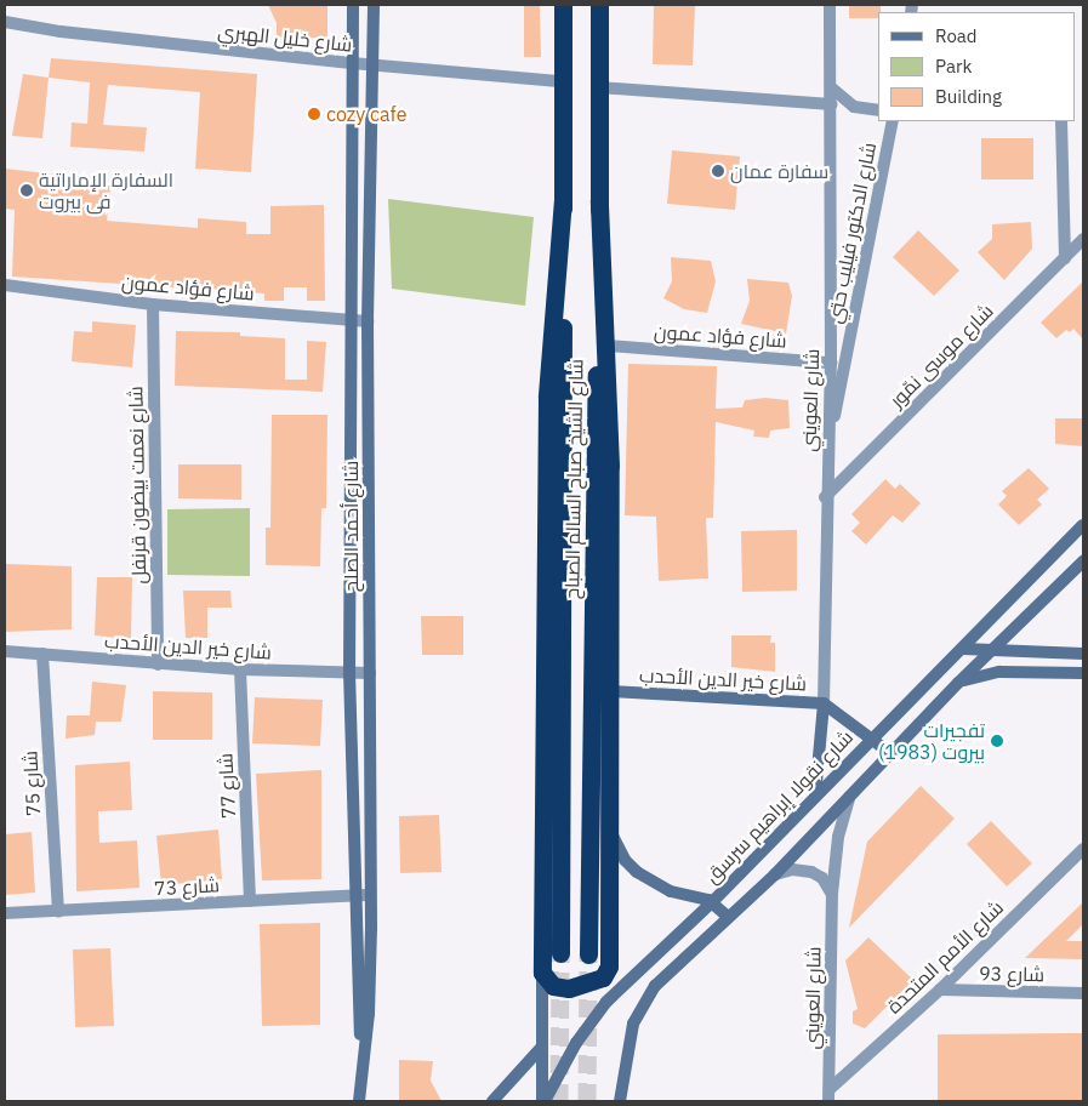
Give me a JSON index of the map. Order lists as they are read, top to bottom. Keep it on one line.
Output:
{"streets":{"highway":["شارع الشيخ صباح السالم الصباح"],"street":["شارع خليل الهبري","شارع الدكتور فيليب حتي","شارع فؤاد عمون","شارع موسى نمّور","شارع العويني","شارع نعمت بيضون قرنفل","شارع أحمد الصلح","شارع خير الدين الأحدب","شارع 75","شارع 77","شارع نقولا إبراهيم سرسق","شارع 73","شارع الأمم المتحدة","شارع 93"]},"crossings":[["شارع خليل الهبري","شارع الشيخ صباح السالم الصباح"],["شارع خليل الهبري","شارع أحمد الصلح"],["شارع الدكتور فيليب حتي","شارع العويني"],["شارع فؤاد عمون","شارع العويني"],["شارع فؤاد عمون","شارع نعمت بيضون قرنفل"],["شارع فؤاد عمون","شارع أحمد الصلح"],["شارع موسى نمّور","شارع العويني"],["شارع العويني","شارع خير الدين الأحدب"],["شارع العويني","شارع نقولا إبراهيم سرسق"],["شارع العويني","شارع الأمم المتحدة"],["شارع نعمت بيضون قرنفل","شارع خير الدين الأحدب"],["شارع أحمد الصلح","شارع خير الدين الأحدب"],["شارع أحمد الصلح","شارع 73"],["شارع خير الدين الأحدب","شارع 75"],["شارع خير الدين الأحدب","شارع 77"],["شارع خير الدين الأحدب","شارع نقولا إبراهيم سرسق"],["شارع 75","شارع 73"],["شارع 77","شارع 73"],["شارع الأمم المتحدة","شارع 93"]],"places":["cozy cafe","سفارة عمان","السفارة الإماراتية فى بيروت","تفجيرات بيروت (1983)"],"legend":["Road","Park","Building"]}
